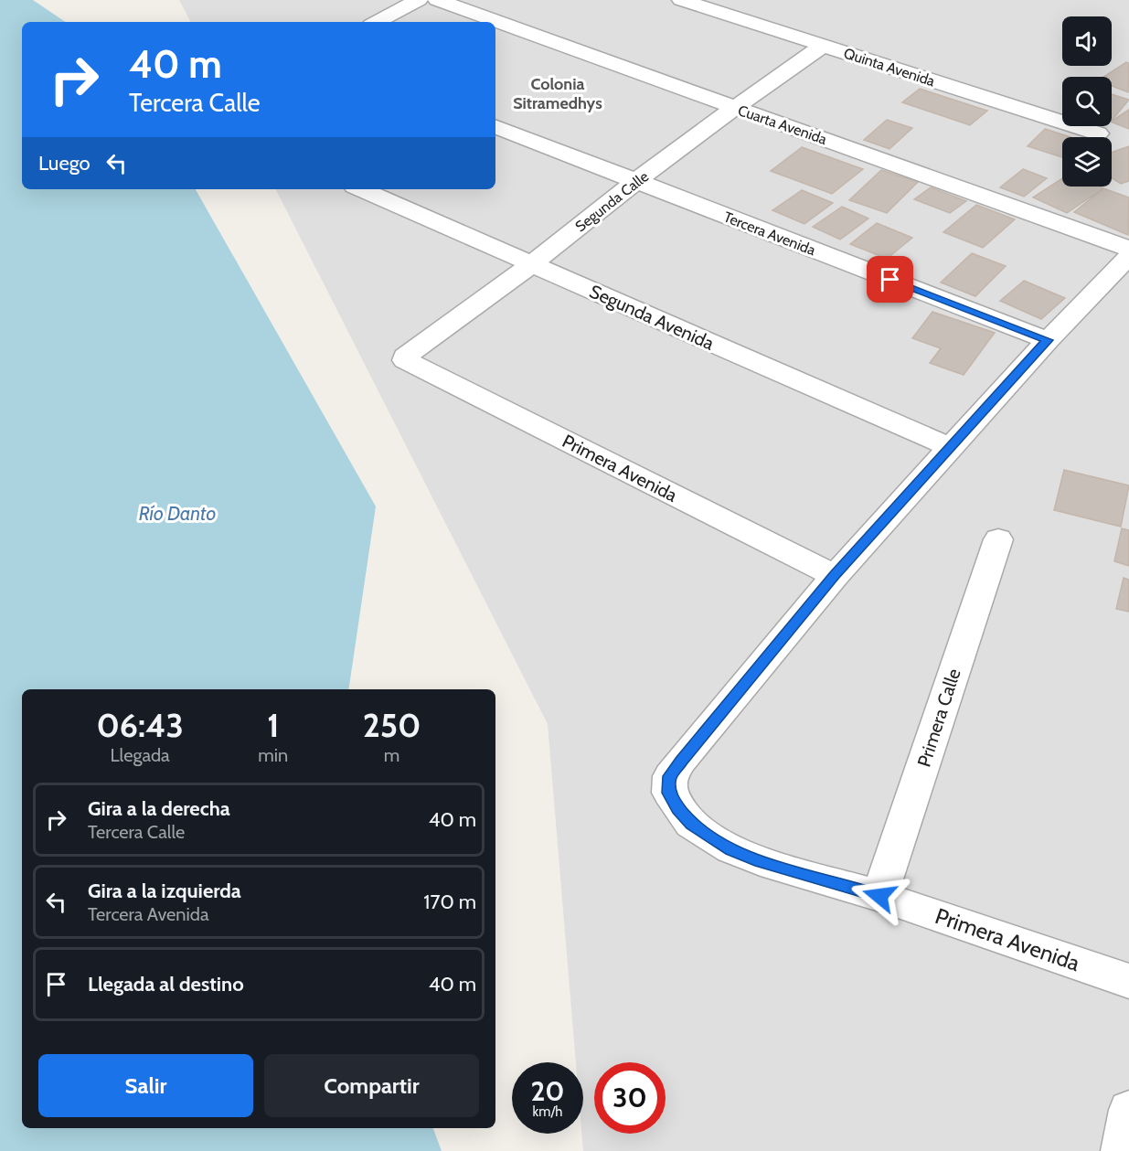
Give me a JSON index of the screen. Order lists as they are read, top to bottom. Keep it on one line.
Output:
{"streets":{"street":["Quinta Avenida","Cuarta Avenida","Segunda Calle","Tercera Avenida","Segunda Avenida","Primera Avenida","Primera Calle"]},"crossings":[["Quinta Avenida","Segunda Calle"],["Cuarta Avenida","Segunda Calle"],["Segunda Calle","Tercera Avenida"],["Segunda Calle","Segunda Avenida"],["Segunda Calle","Primera Avenida"],["Primera Avenida","Primera Calle"]],"districts":["Colonia Sitramedhys"],"water":["Río Danto"],"page":{"turn":["40 m","Tercera Calle"],"then":"Luego","eta":["06:43","Llegada","1","min","250","m"],"list":[{"name":"Gira a la derecha","note":"Tercera Calle","value":"40 m"},{"name":"Gira a la izquierda","note":"Tercera Avenida","value":"170 m"},{"name":"Llegada al destino","value":"40 m"}],"buttons":["Salir","Compartir"],"speed":"20 km/h","limit":"30"}}
